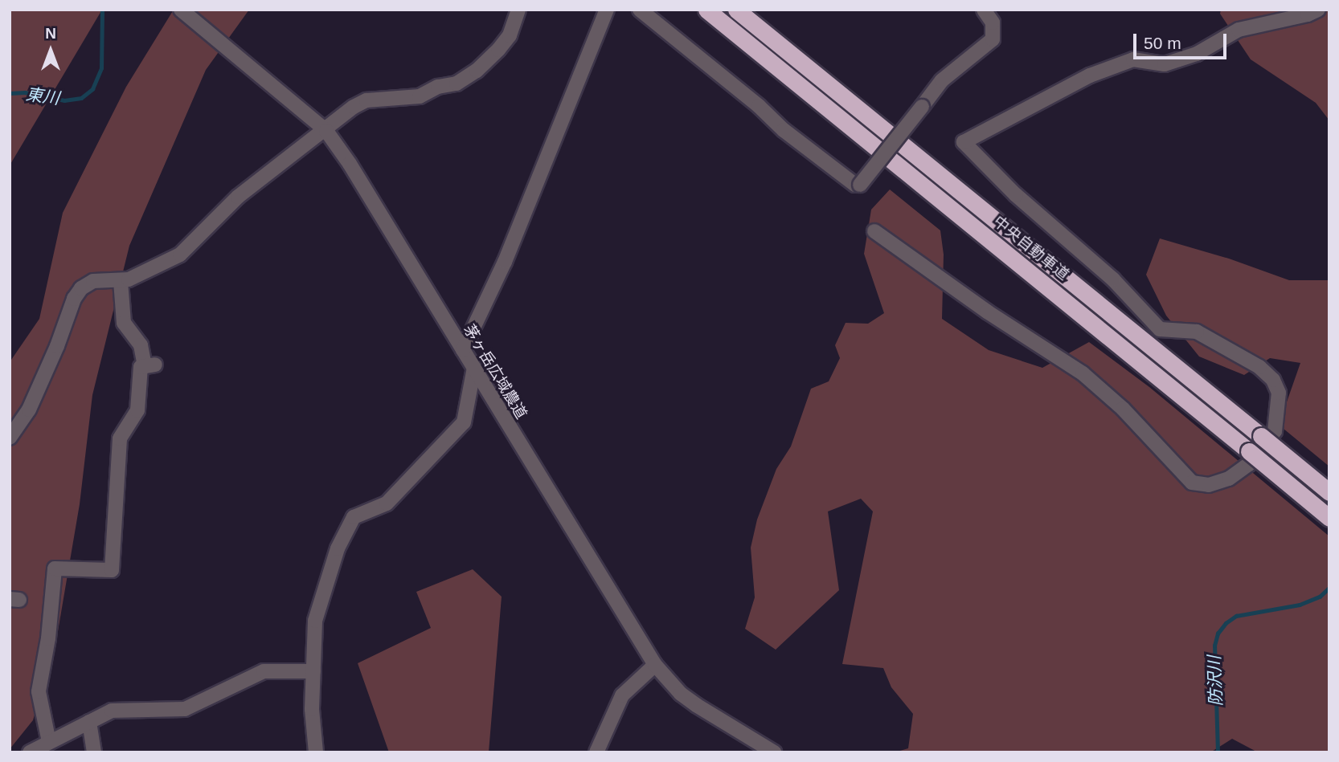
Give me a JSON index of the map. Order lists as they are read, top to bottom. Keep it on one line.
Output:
{"streets":{"highway":["中央自動車道"],"street":["茅ヶ岳広域農道"]},"water":["東川","防沢川"],"scale_bar":"50 m","north":"top"}
